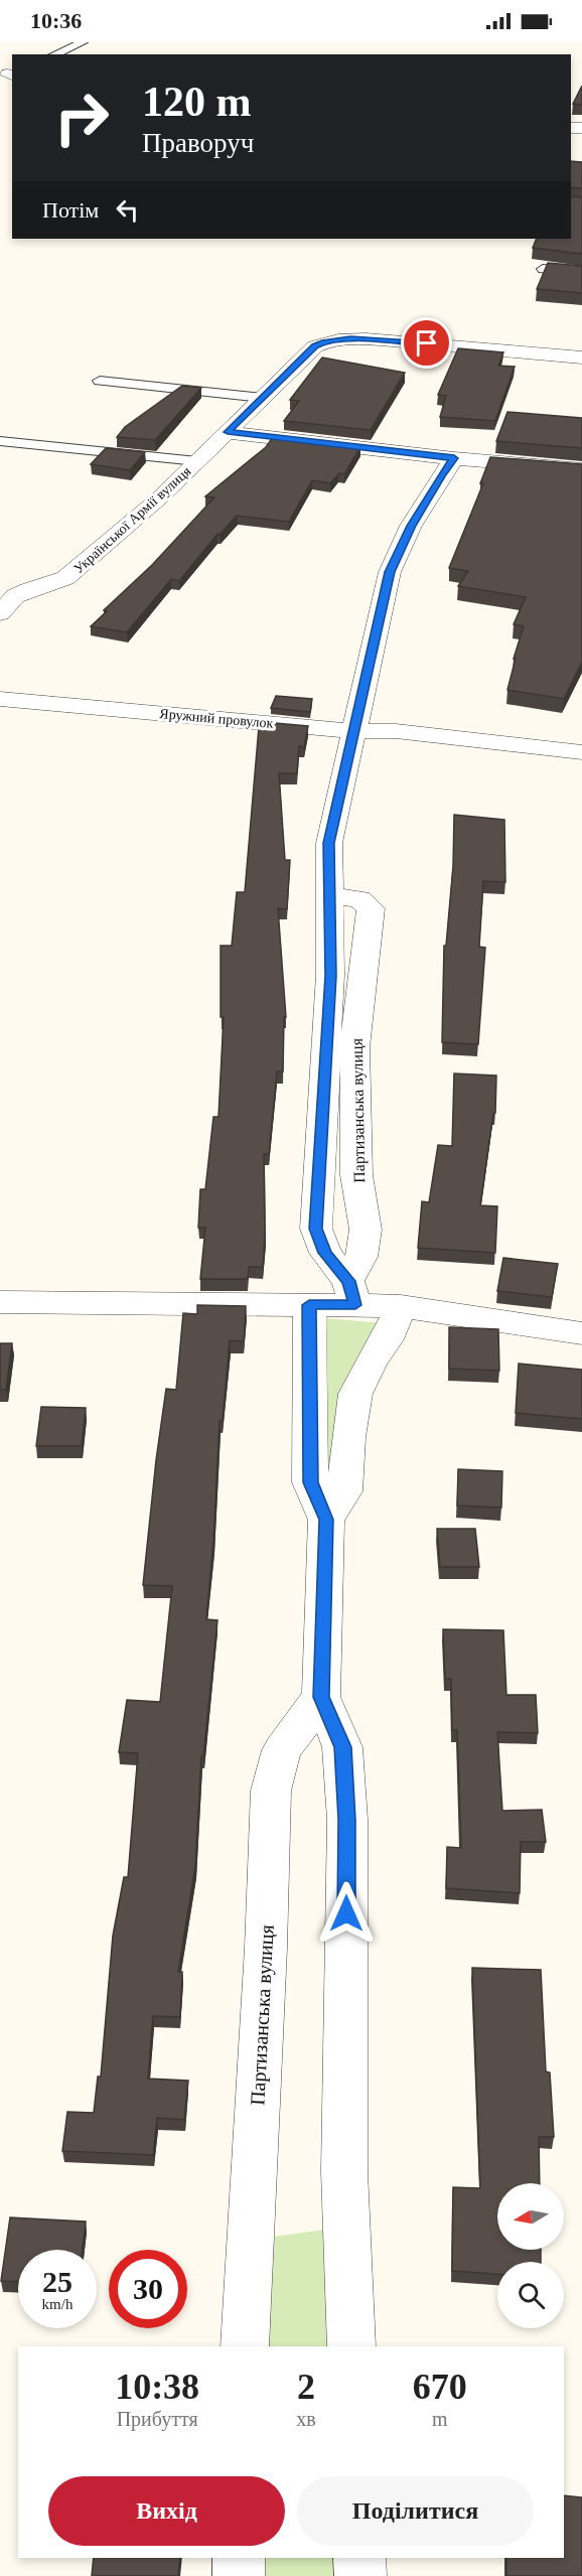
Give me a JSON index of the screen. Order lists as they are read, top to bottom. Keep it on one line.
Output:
{"streets":{"street":["Української Армії вулиця","Яружний провулок","Партизанська вулиця"]},"crossings":[["Яружний провулок","Партизанська вулиця"]],"north":"left","page":{"status":"10:36","turn":["120 m","Праворуч"],"then":"Потім","speed":"25 km/h","limit":"30","eta":["10:38","Прибуття","2","хв","670","m"],"buttons":["Вихід","Поділитися"]}}
